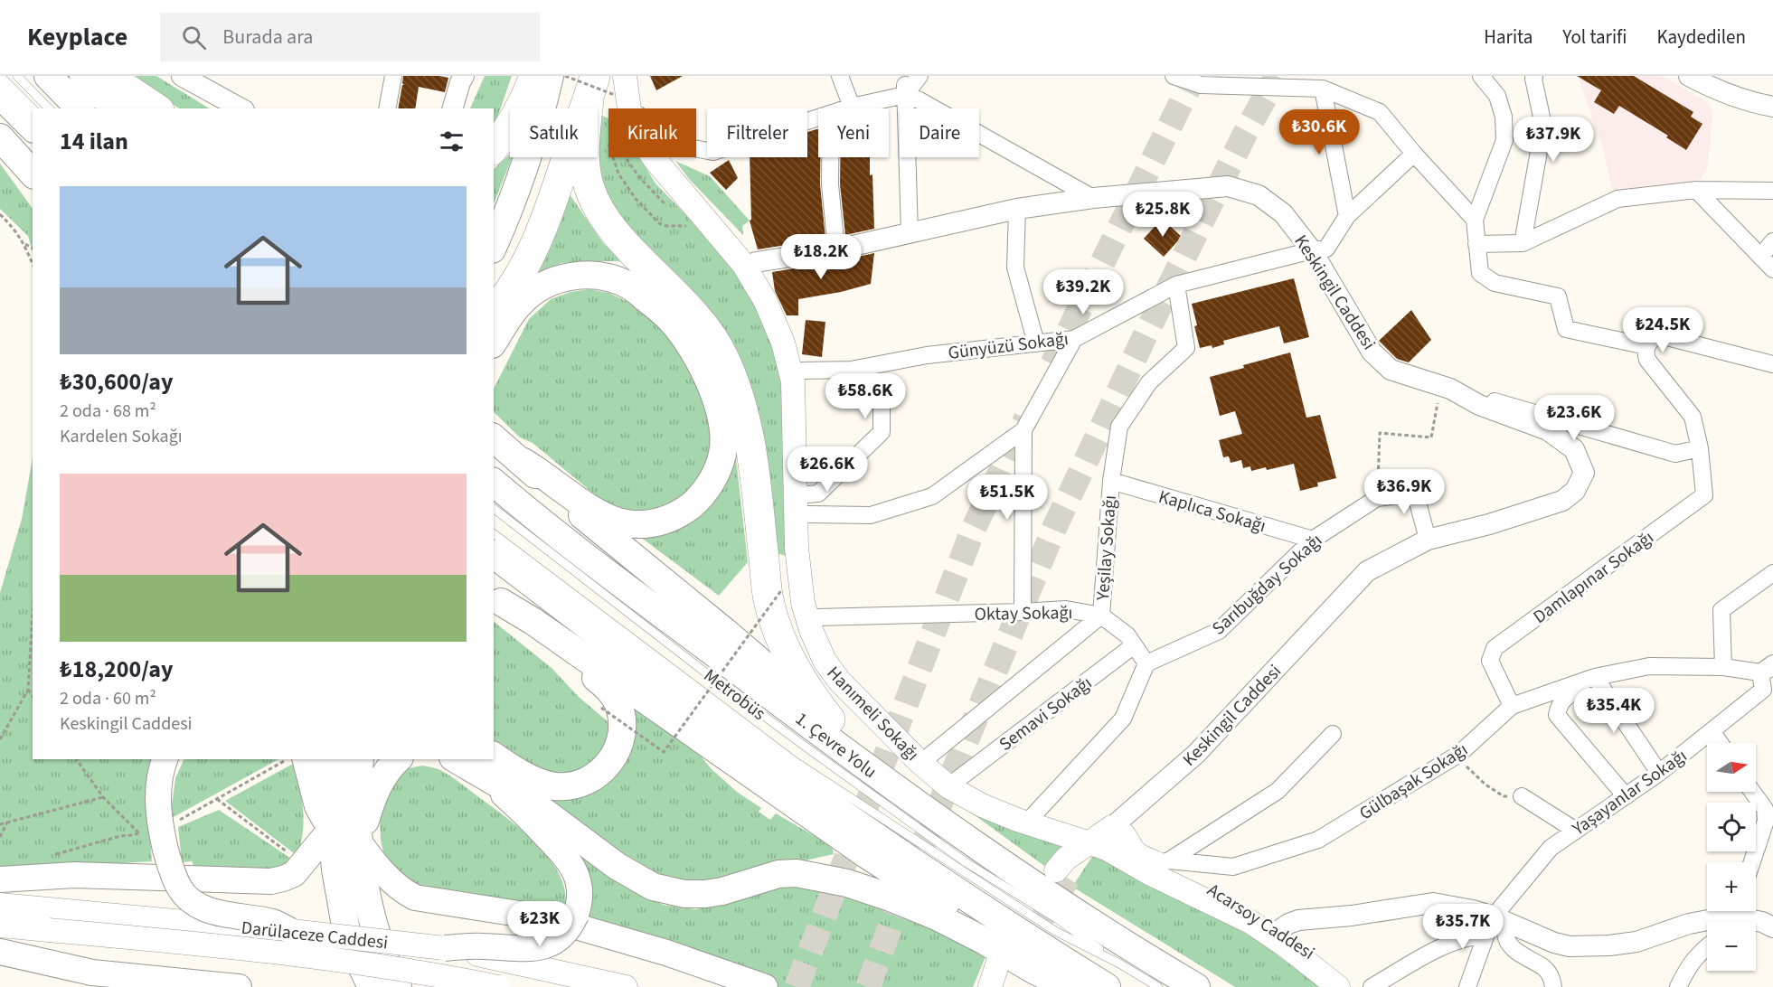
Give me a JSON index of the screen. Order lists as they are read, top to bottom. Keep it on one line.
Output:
{"streets":{"highway":["1. Çevre Yolu"],"main road":["Hanımeli Sokağı","Acarsoy Caddesi","Darülaceze Caddesi"],"street":["Keskingil Caddesi","Günyüzü Sokağı","Kaplıca Sokağı","Yeşilay Sokağı","Damlapınar Sokağı","Sarıbuğday Sokağı","Oktay Sokağı","Semavi Sokağı","Gülbaşak Sokağı","Yaşayanlar Sokağı"],"lane":["Metrobüs"]},"crossings":[["Keskingil Caddesi","Günyüzü Sokağı"],["Keskingil Caddesi","Hanımeli Sokağı"],["Keskingil Caddesi","Acarsoy Caddesi"],["Günyüzü Sokağı","Yeşilay Sokağı"],["Günyüzü Sokağı","Hanımeli Sokağı"],["Kaplıca Sokağı","Yeşilay Sokağı"],["Kaplıca Sokağı","Sarıbuğday Sokağı"],["Yeşilay Sokağı","Oktay Sokağı"],["Yeşilay Sokağı","Hanımeli Sokağı"],["Damlapınar Sokağı","Gülbaşak Sokağı"],["Sarıbuğday Sokağı","Oktay Sokağı"],["Oktay Sokağı","Hanımeli Sokağı"],["Oktay Sokağı","Semavi Sokağı"],["Metrobüs","1. Çevre Yolu"],["Hanımeli Sokağı","Semavi Sokağı"],["Hanımeli Sokağı","Acarsoy Caddesi"],["Gülbaşak Sokağı","Yaşayanlar Sokağı"],["Gülbaşak Sokağı","Acarsoy Caddesi"]],"north":"right","page":{"header":"Keyplace","search":"Burada ara","nav":["Harita","Yol tarifi","Kaydedilen"],"chip":["Satılık","Kiralık","Filtreler","Yeni","Daire"],"heading":"14 ilan","price":["₺30.6K","₺37.9K","₺25.8K","₺18.2K","₺39.2K","₺24.5K","₺58.6K","₺23.6K","₺26.6K","₺36.9K","₺51.5K","₺35.4K","₺23K","₺35.7K"],"list":[{"name":"₺30,600/ay","note":"2 oda · 68 m² · Kardelen Sokağı"},{"name":"₺18,200/ay","note":"2 oda · 60 m² · Keskingil Caddesi"}],"map_buttons":["+","−"]}}
